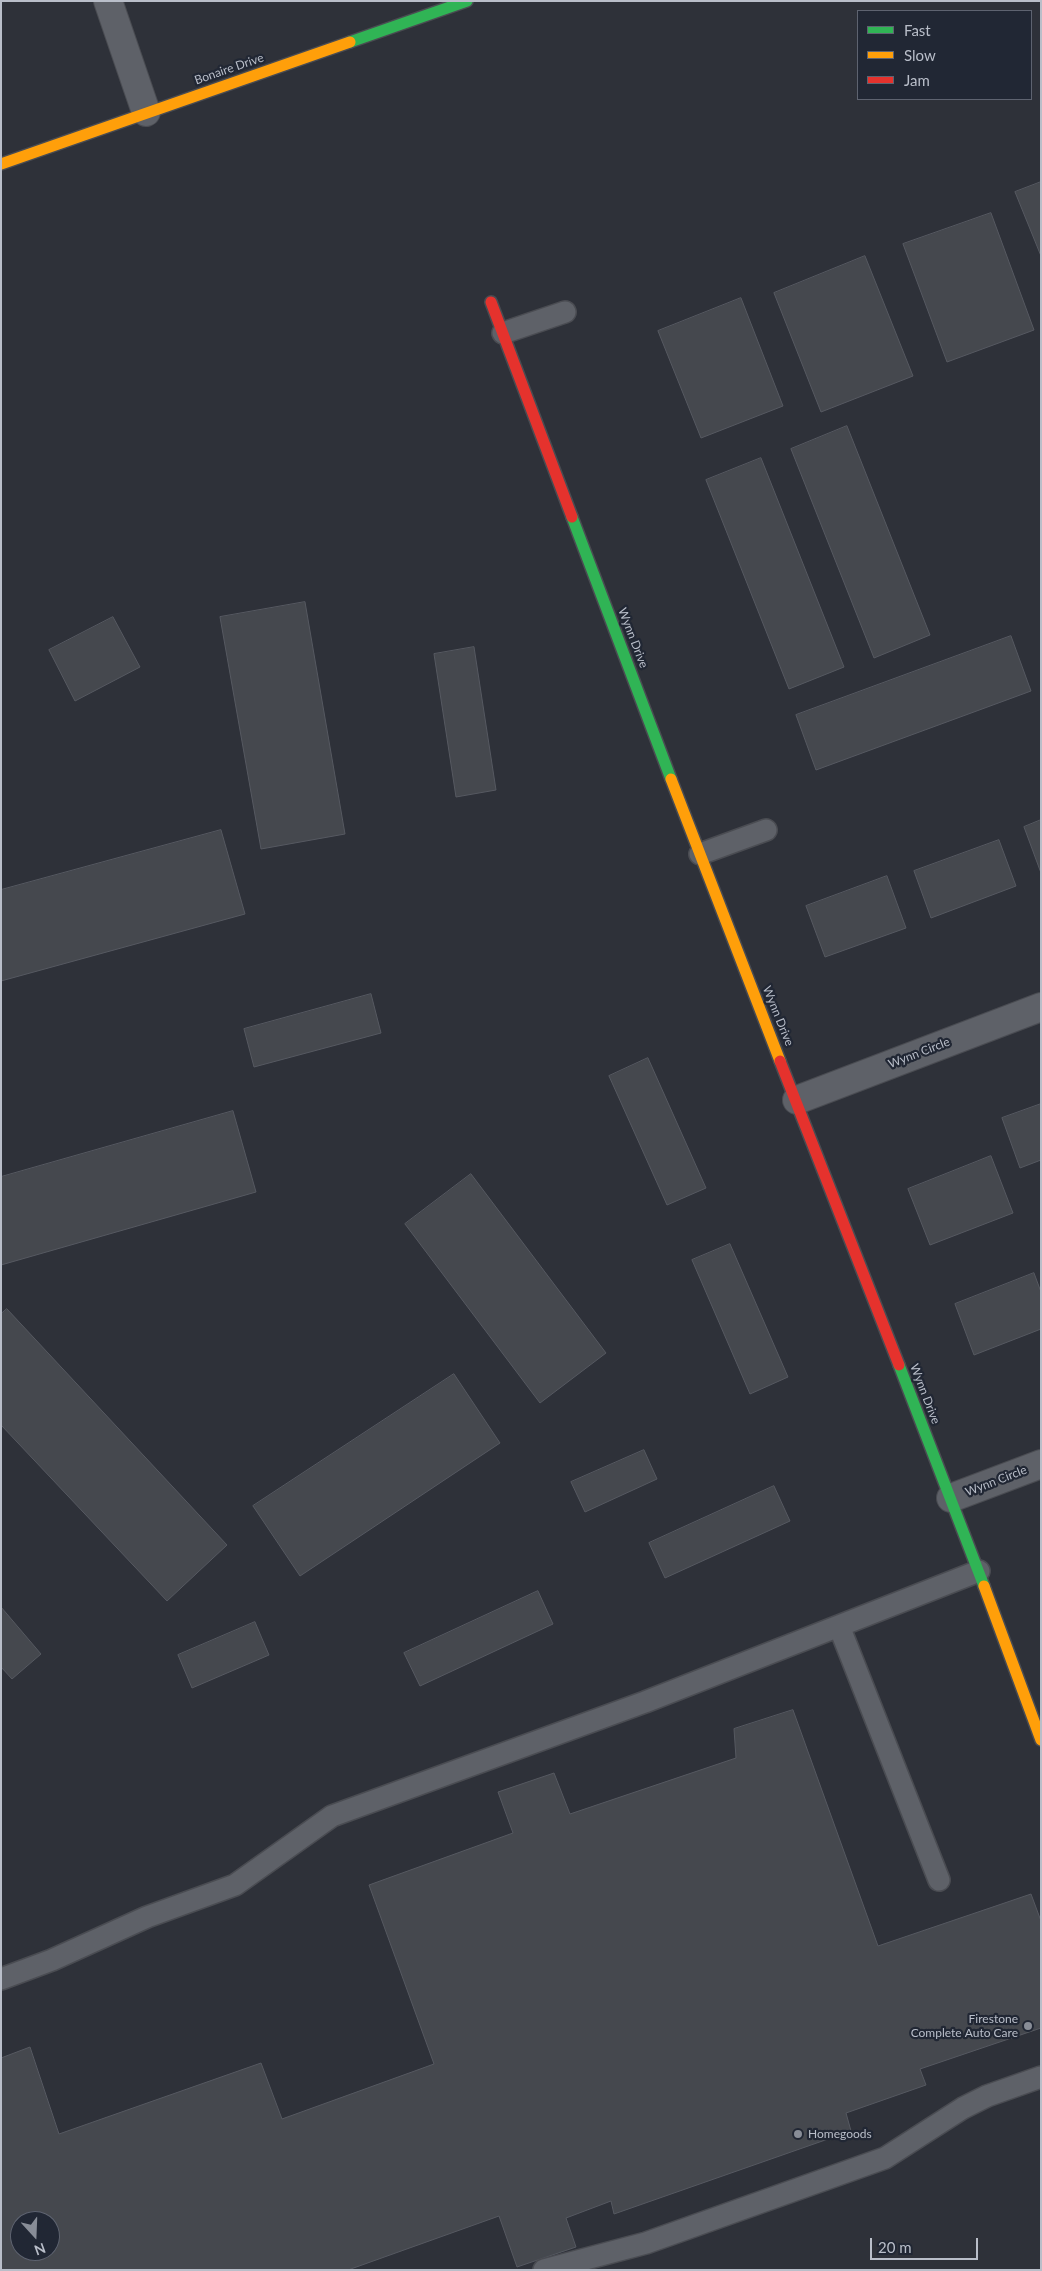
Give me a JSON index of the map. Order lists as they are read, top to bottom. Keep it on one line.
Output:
{"streets":{"street":["Bonaire Drive","Wynn Drive","Wynn Circle"]},"crossings":[["Wynn Drive","Wynn Circle"]],"places":["Firestone Complete Auto Care","Homegoods"],"legend":["Fast","Slow","Jam"],"scale_bar":"20 m","north":"bottom"}
